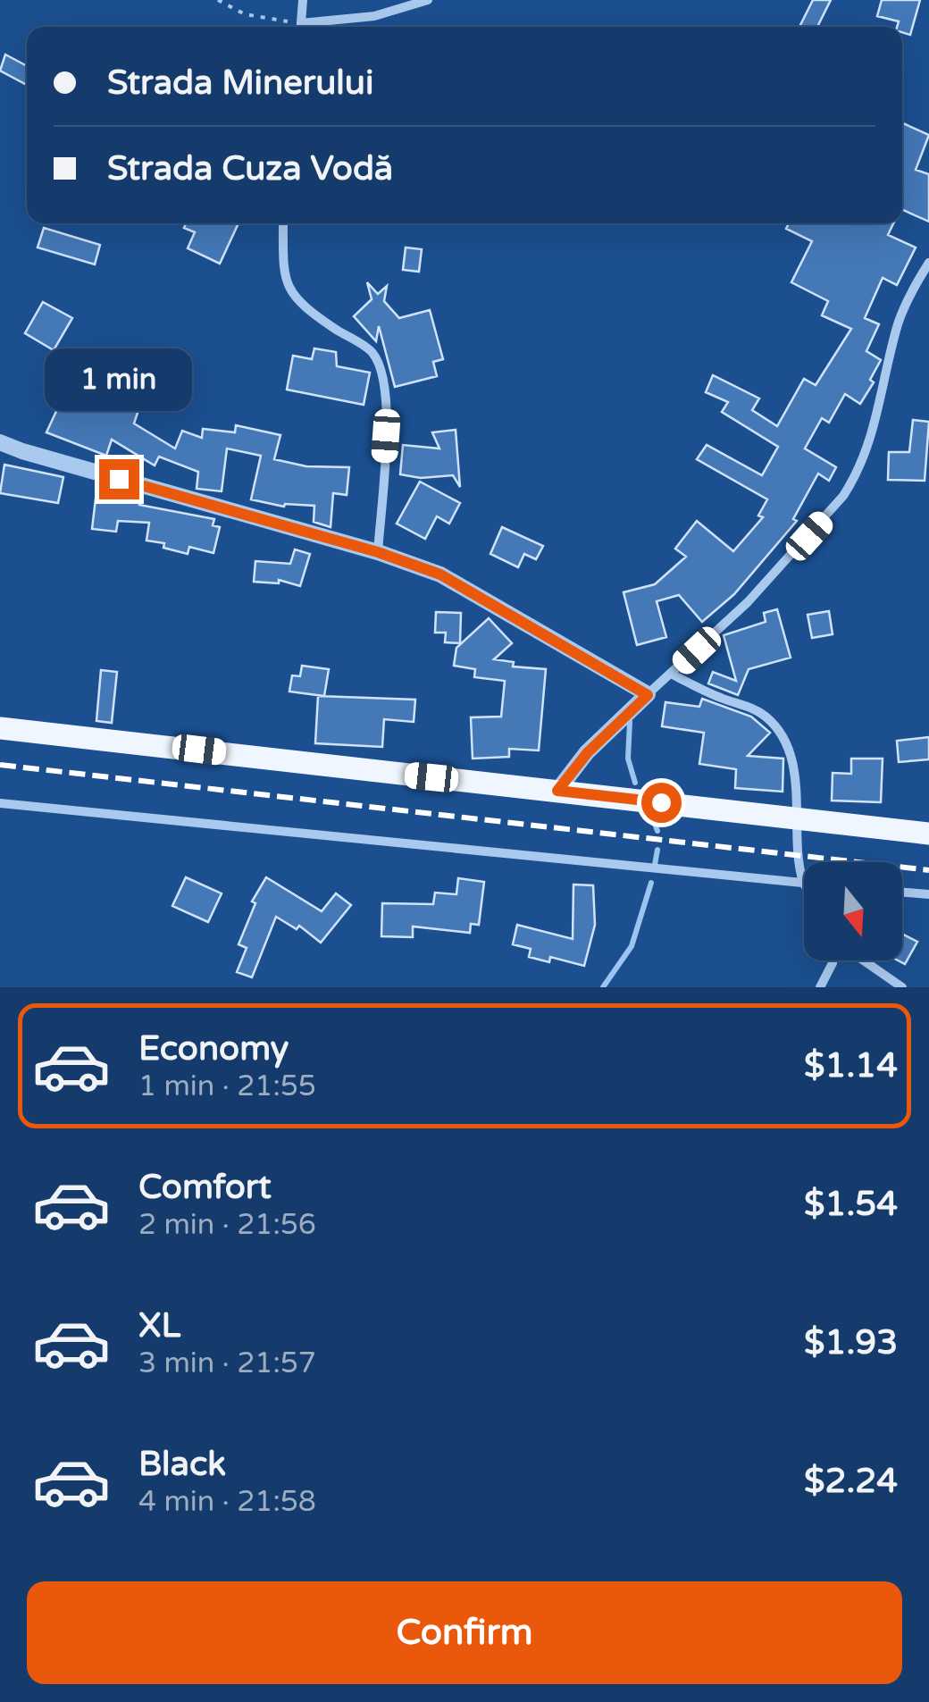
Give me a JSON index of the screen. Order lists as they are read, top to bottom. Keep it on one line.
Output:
{"north":"bottom","page":{"banner":["Strada Minerului","Strada Cuza Vodă"],"bubble":"1 min","list":[{"name":"Economy","note":"1 min · 21:55","value":"$1.14"},{"name":"Comfort","note":"2 min · 21:56","value":"$1.54"},{"name":"XL","note":"3 min · 21:57","value":"$1.93"},{"name":"Black","note":"4 min · 21:58","value":"$2.24"}],"buttons":"Confirm"}}
